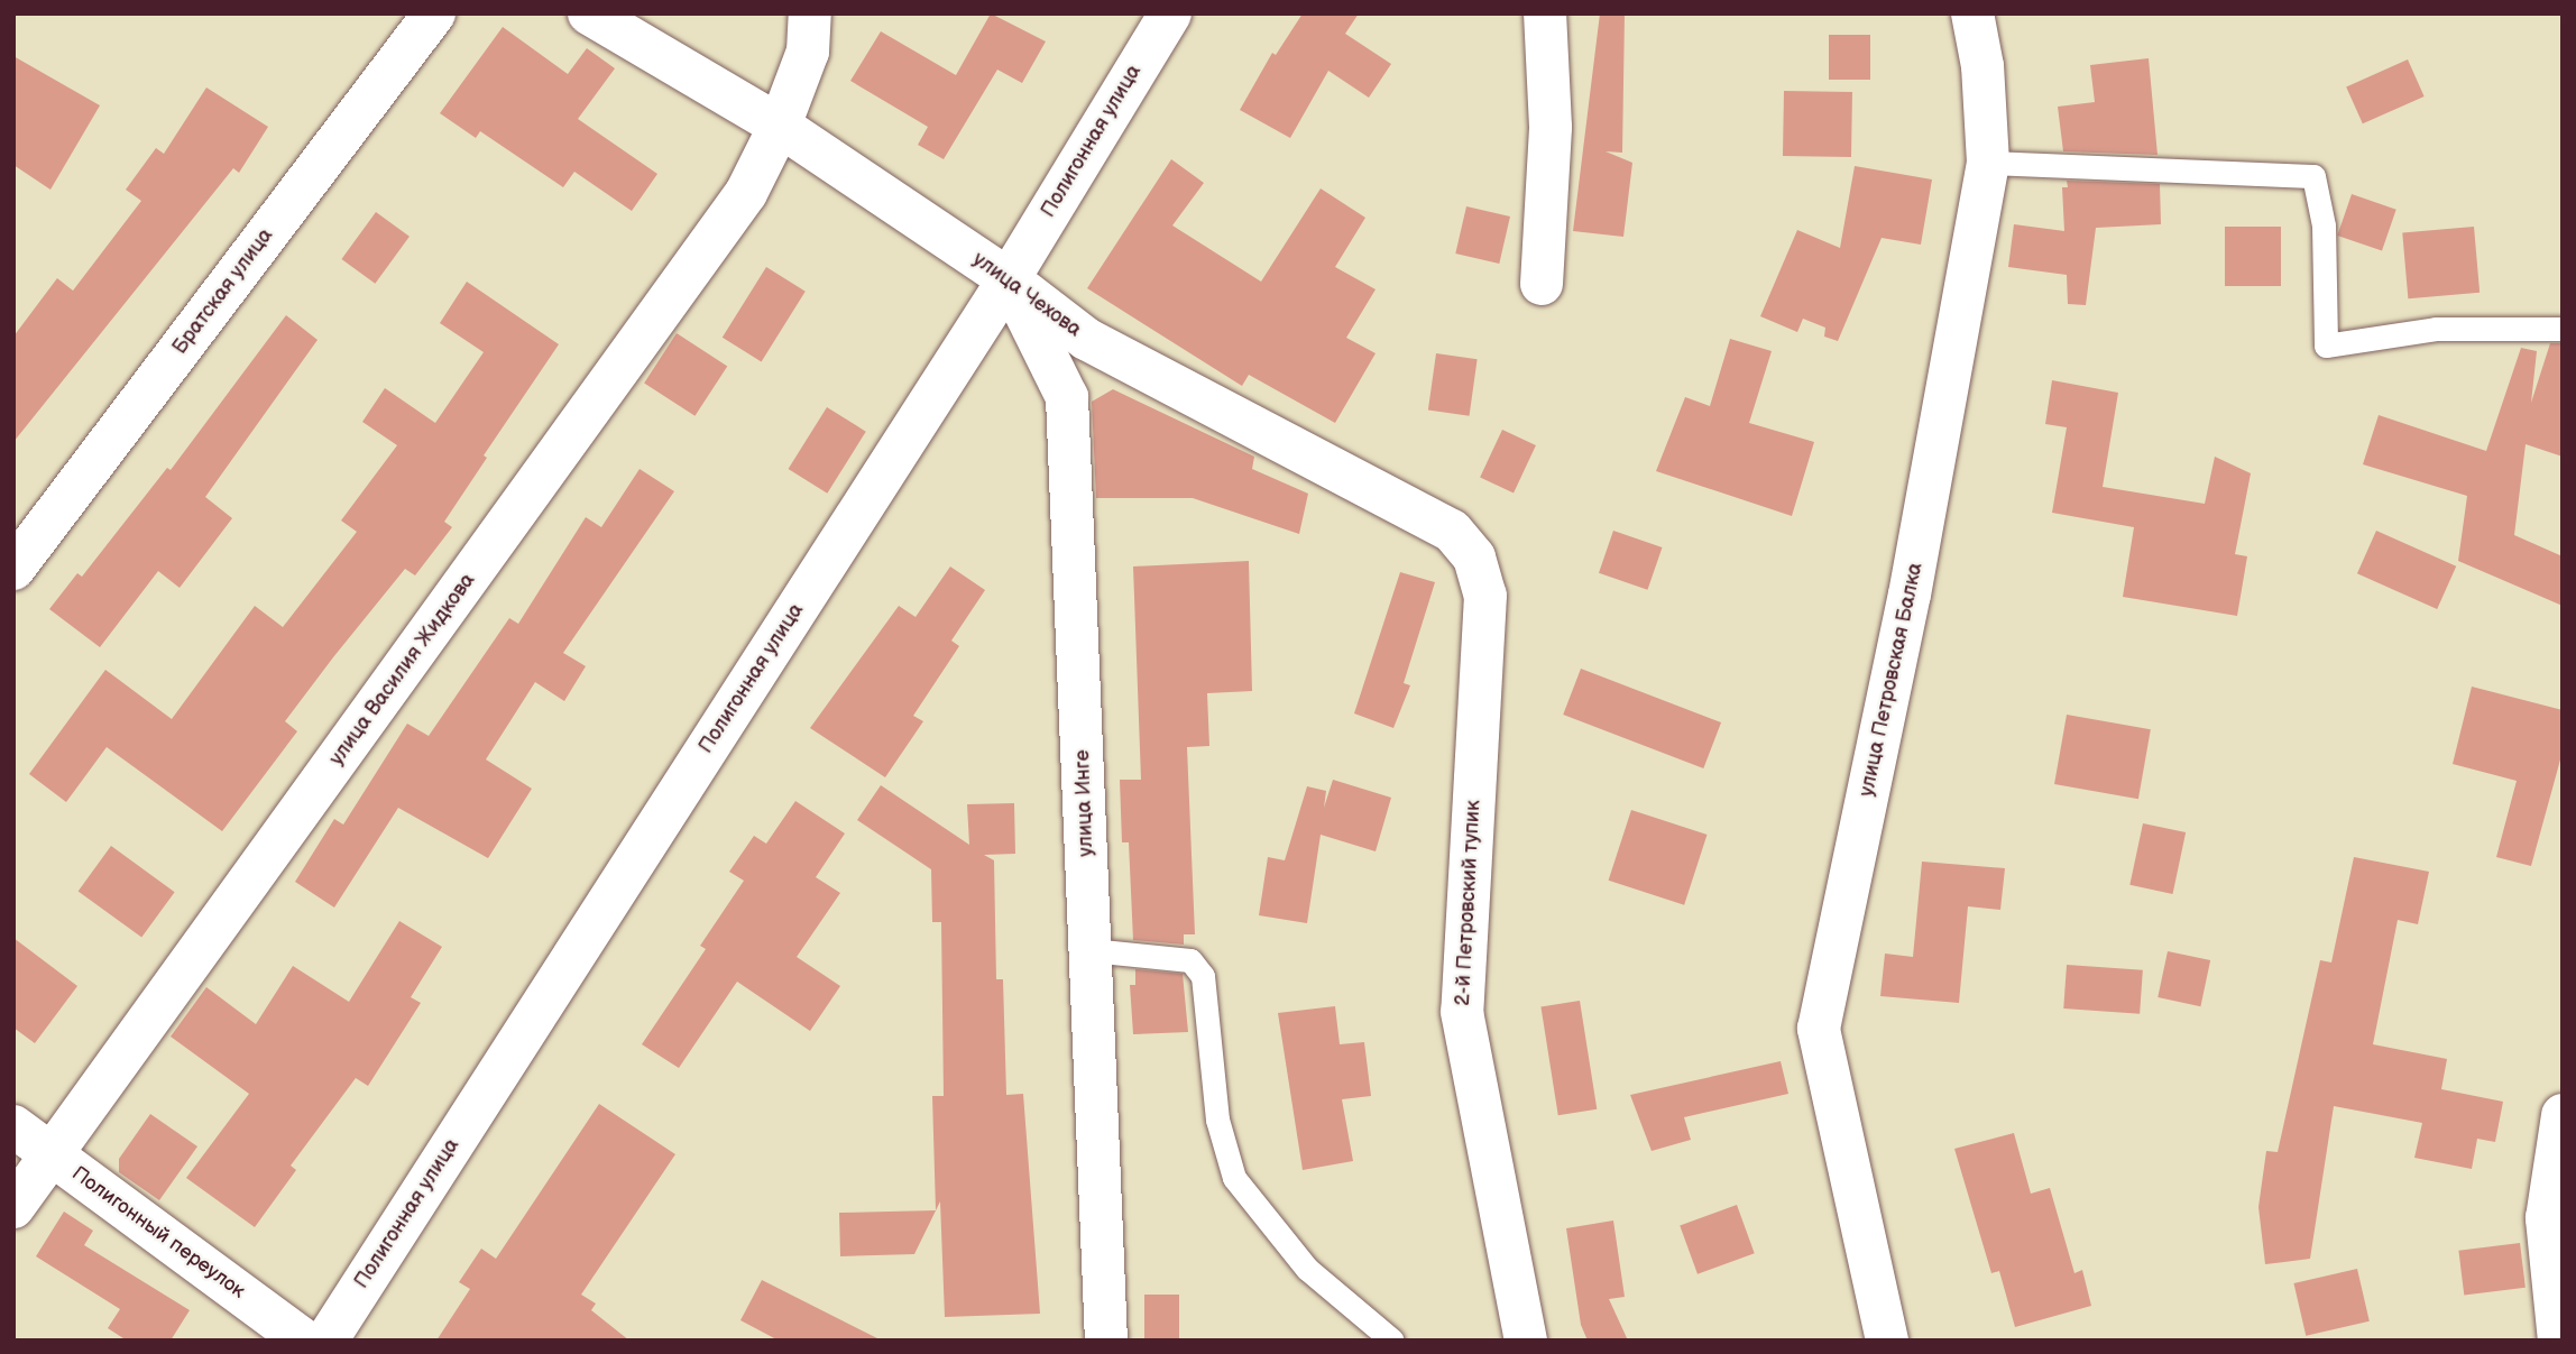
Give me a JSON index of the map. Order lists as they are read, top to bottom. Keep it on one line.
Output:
{"streets":{"street":["Полигонная улица","Братская улица","улица Чехова","улица Василия Жидкова","улица Петровская Балка","улица Инге","2-й Петровский тупик","Полигонный переулок"]},"crossings":[["Полигонная улица","улица Чехова"],["Полигонная улица","улица Инге"],["улица Чехова","улица Василия Жидкова"],["улица Чехова","улица Инге"],["улица Чехова","2-й Петровский тупик"],["улица Василия Жидкова","Полигонный переулок"]]}
